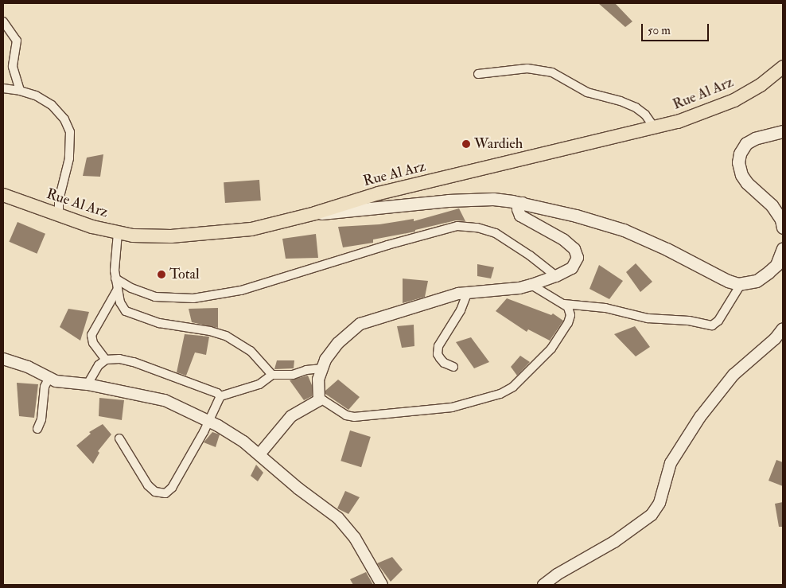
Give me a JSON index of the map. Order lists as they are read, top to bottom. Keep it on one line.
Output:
{"streets":{"main road":["Rue Al Arz"]},"places":["Wardieh","Total"],"scale_bar":"50 m"}
